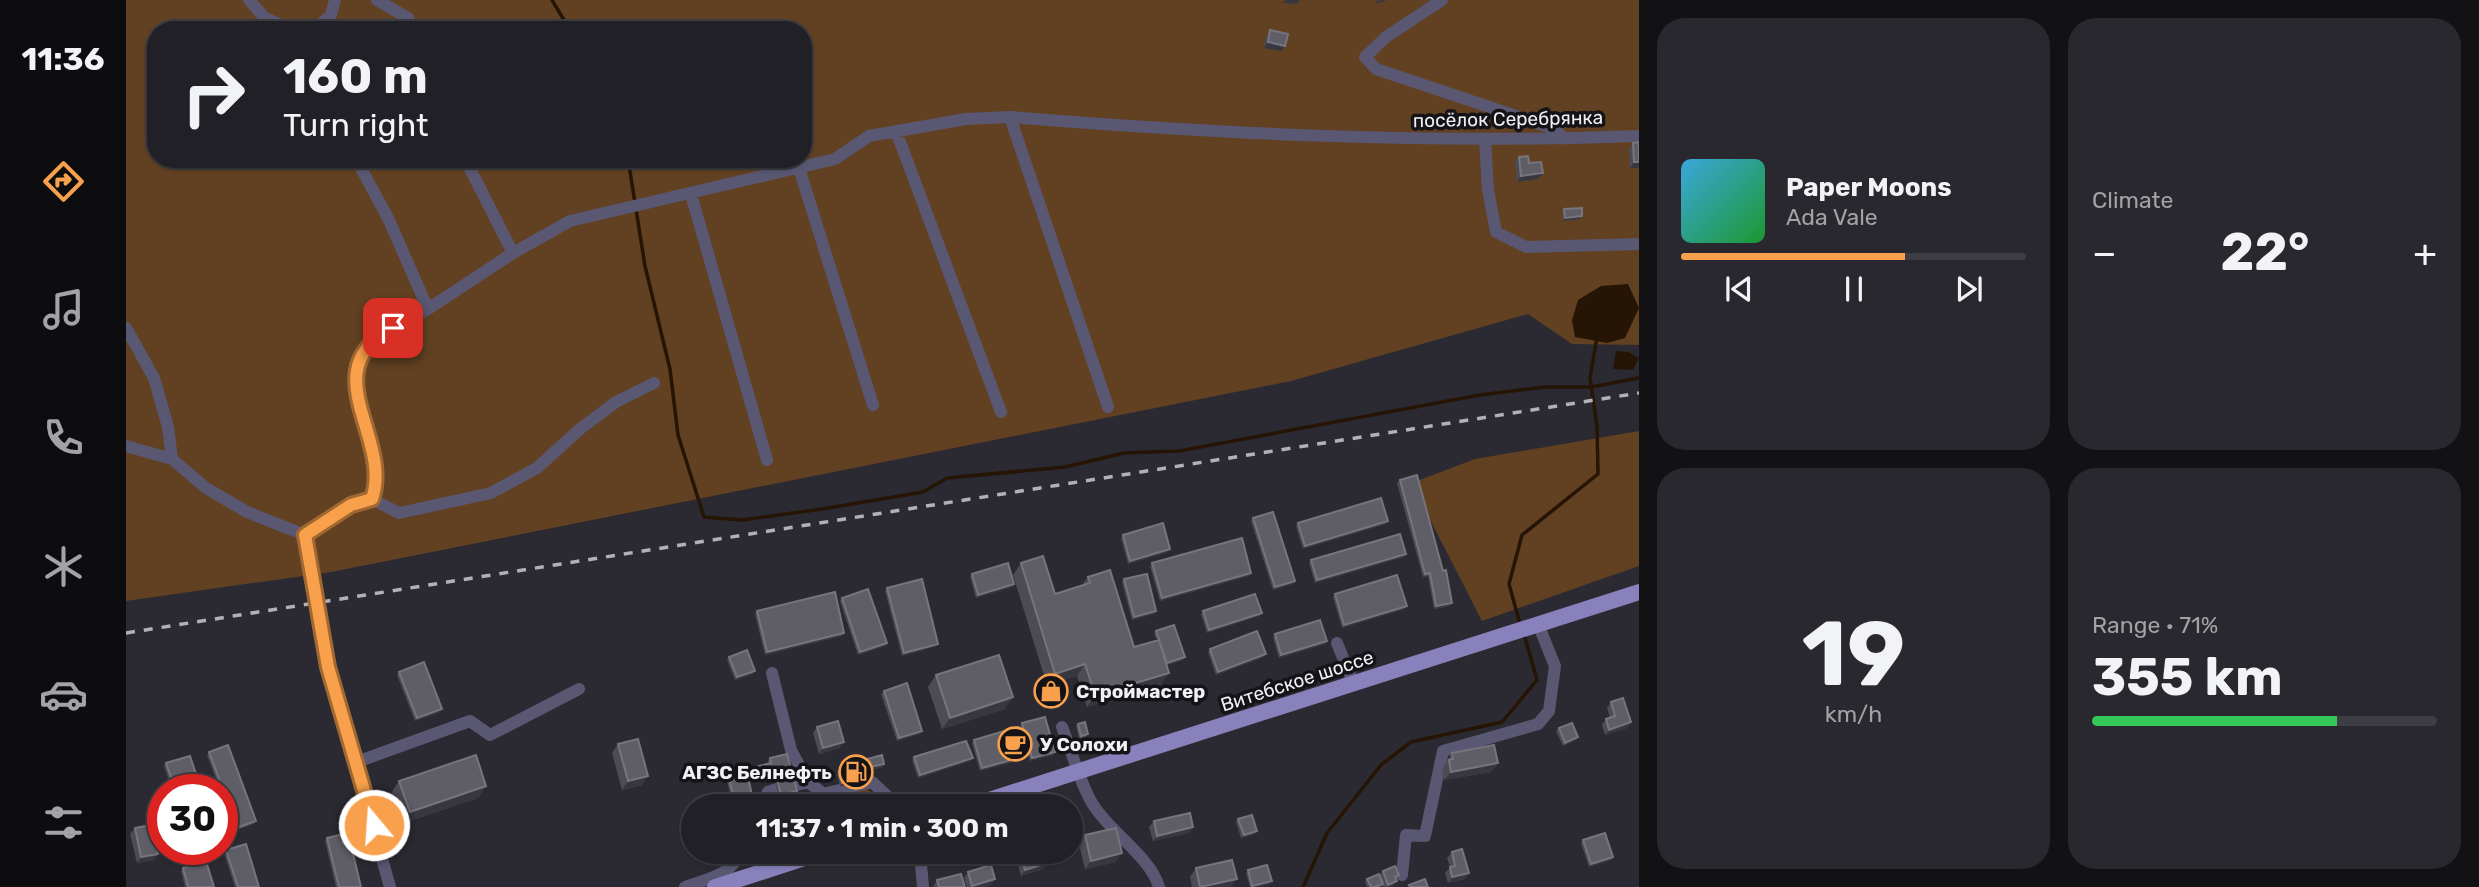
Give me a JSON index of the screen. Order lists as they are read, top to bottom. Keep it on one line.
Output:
{"streets":{"main road":["Витебское шоссе"],"street":["посёлок Серебрянка"]},"places":{"shop":["Строймастер"],"cafe":["У Солохи"],"fuel station":["АГЗС Белнефть"]},"page":{"tabs":"11:36","tile":["Climate",["19","km/h"],["Range · 71%","355 km"]],"turn":["160 m","Turn right"],"song":["Paper Moons","Ada Vale"],"heat":["−","22°","+"],"limit":"30","trip":"11:37 · 1 min · 300 m"}}
